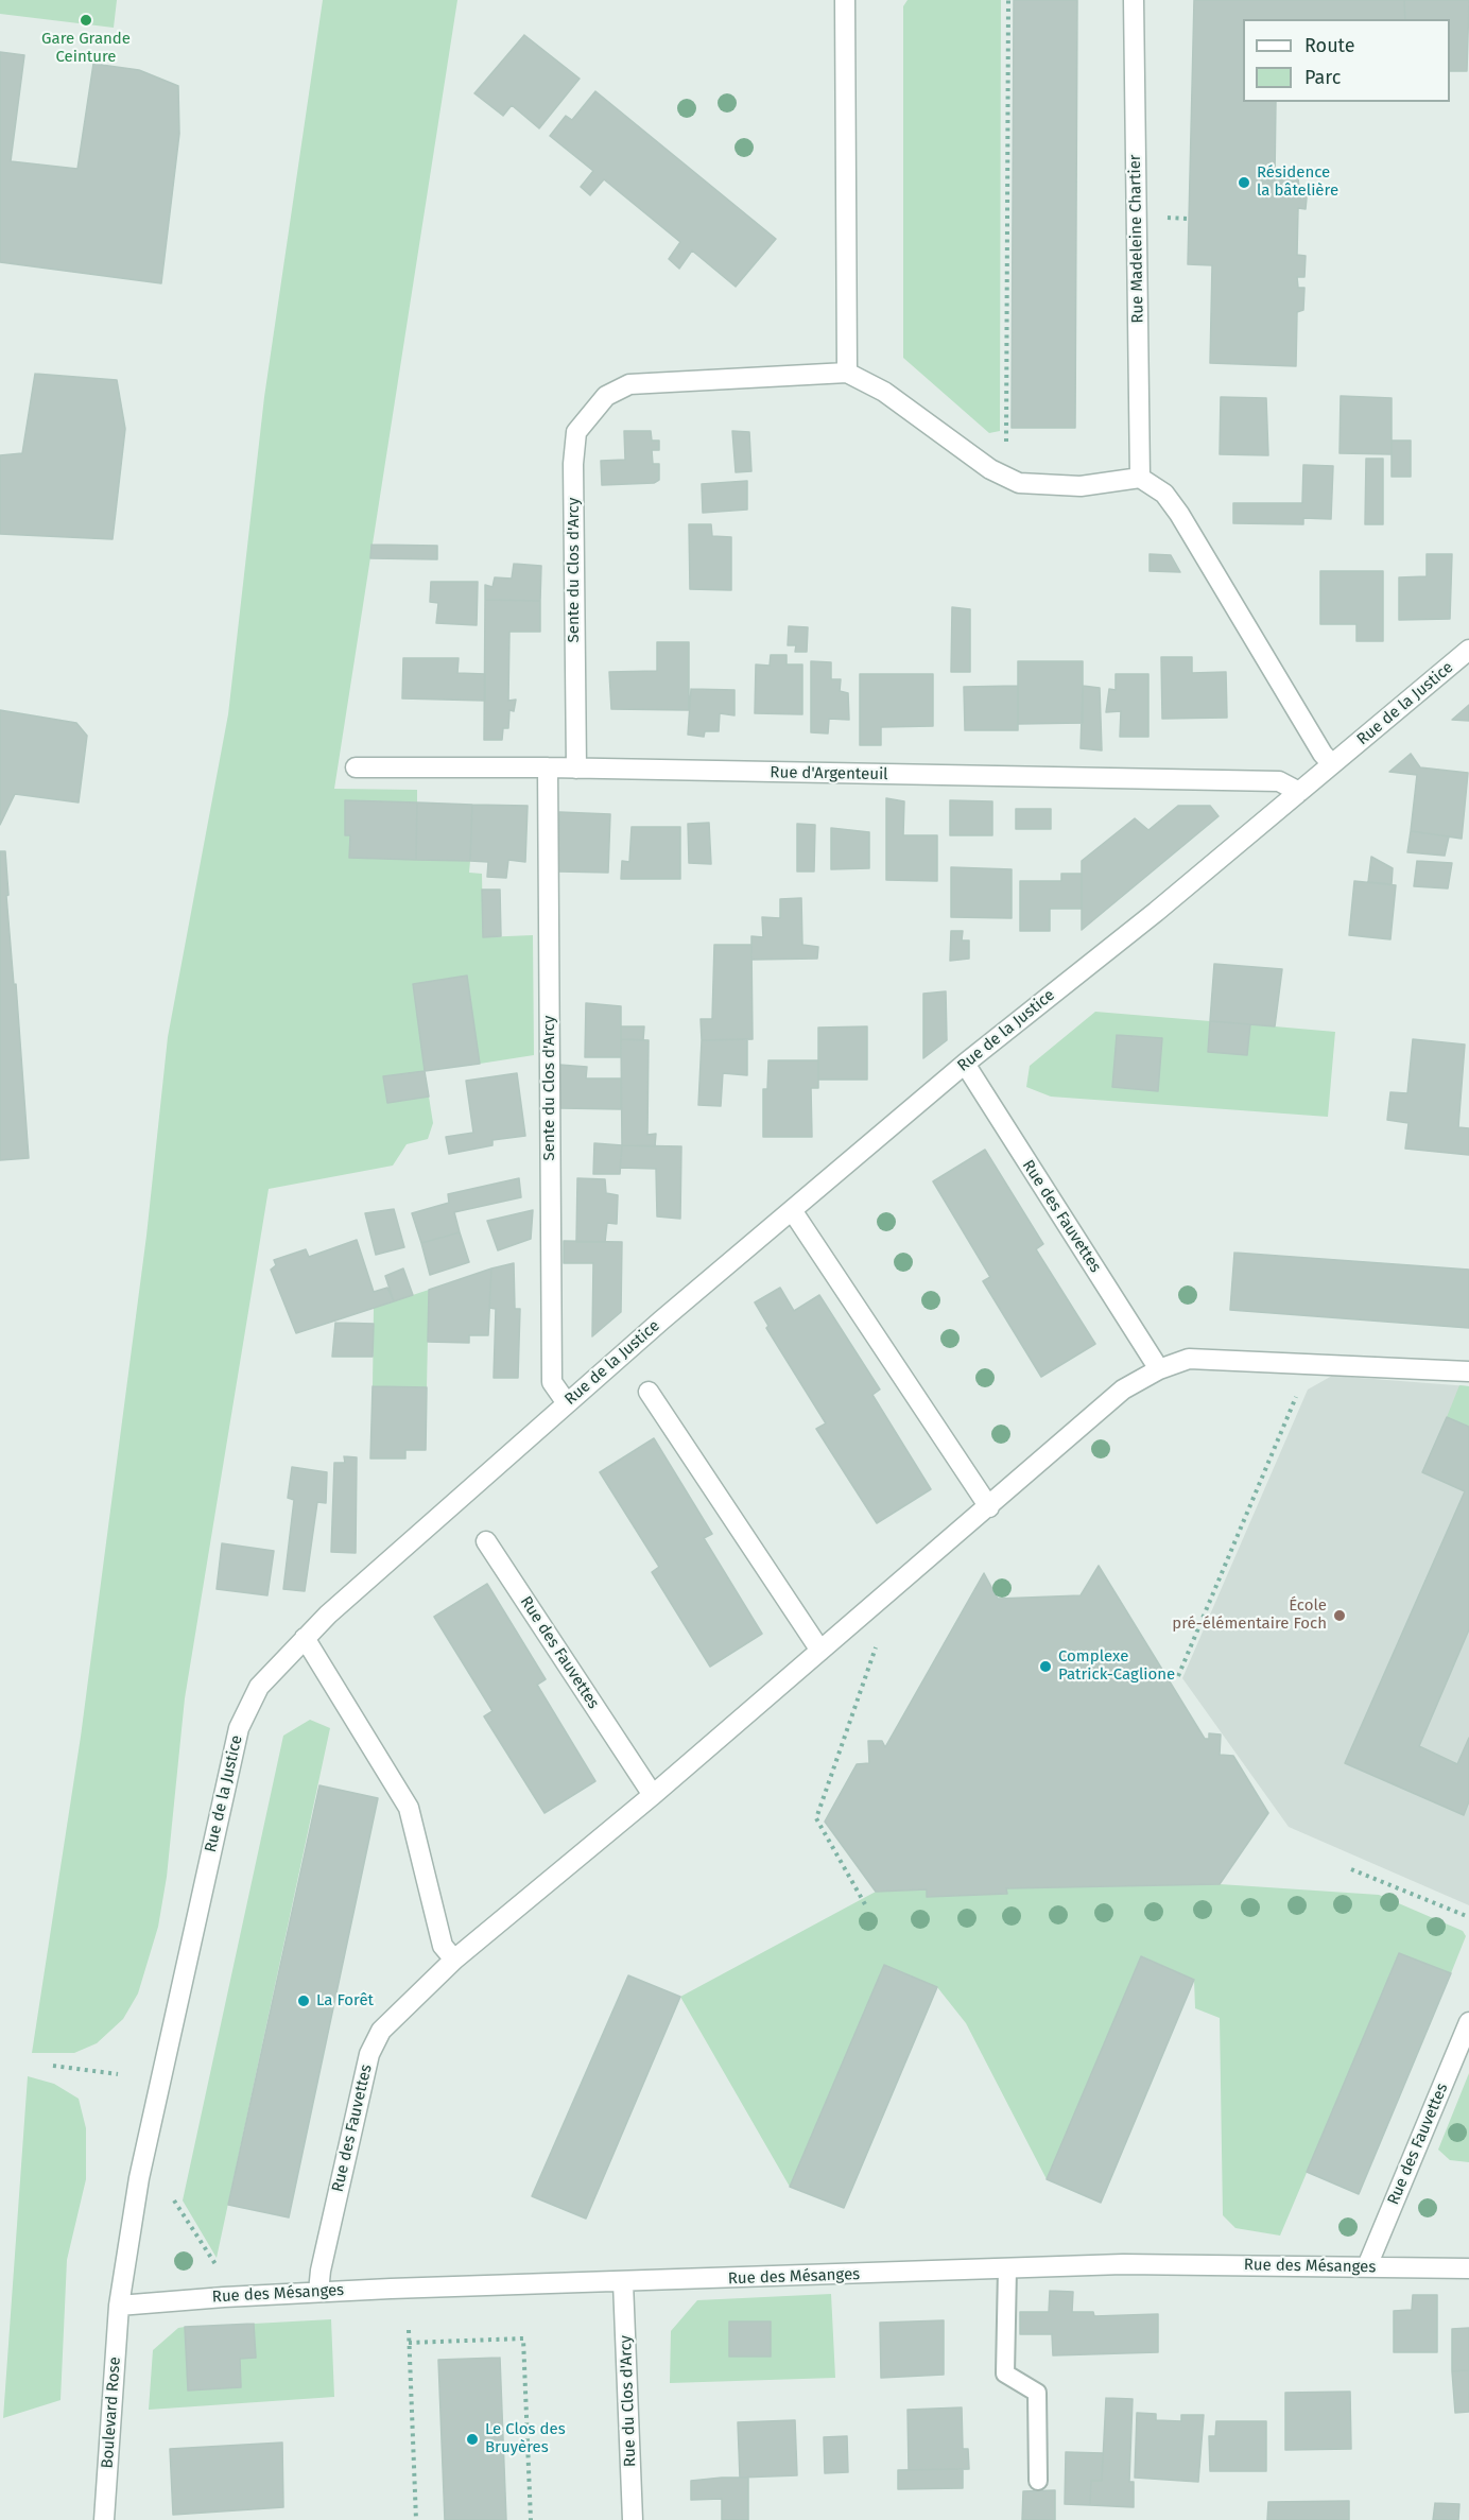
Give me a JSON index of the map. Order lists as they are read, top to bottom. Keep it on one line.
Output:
{"streets":{"street":["Rue Madeleine Chartier","Sente du Clos d'Arcy","Rue de la Justice","Rue d'Argenteuil","Rue des Fauvettes","Rue des Mésanges","Rue du Clos d'Arcy","Boulevard Rose"]},"crossings":[["Sente du Clos d'Arcy","Rue de la Justice"],["Sente du Clos d'Arcy","Rue d'Argenteuil"],["Rue de la Justice","Rue d'Argenteuil"],["Rue de la Justice","Rue des Fauvettes"],["Rue de la Justice","Rue des Mésanges"],["Rue de la Justice","Boulevard Rose"],["Rue des Fauvettes","Rue des Mésanges"],["Rue des Mésanges","Rue du Clos d'Arcy"],["Rue des Mésanges","Boulevard Rose"]],"places":["Gare Grande Ceinture","Résidence la bâtelière","École pré-élémentaire Foch","Complexe Patrick-Caglione","La Forêt","Le Clos des Bruyères"],"legend":["Route","Parc"]}
